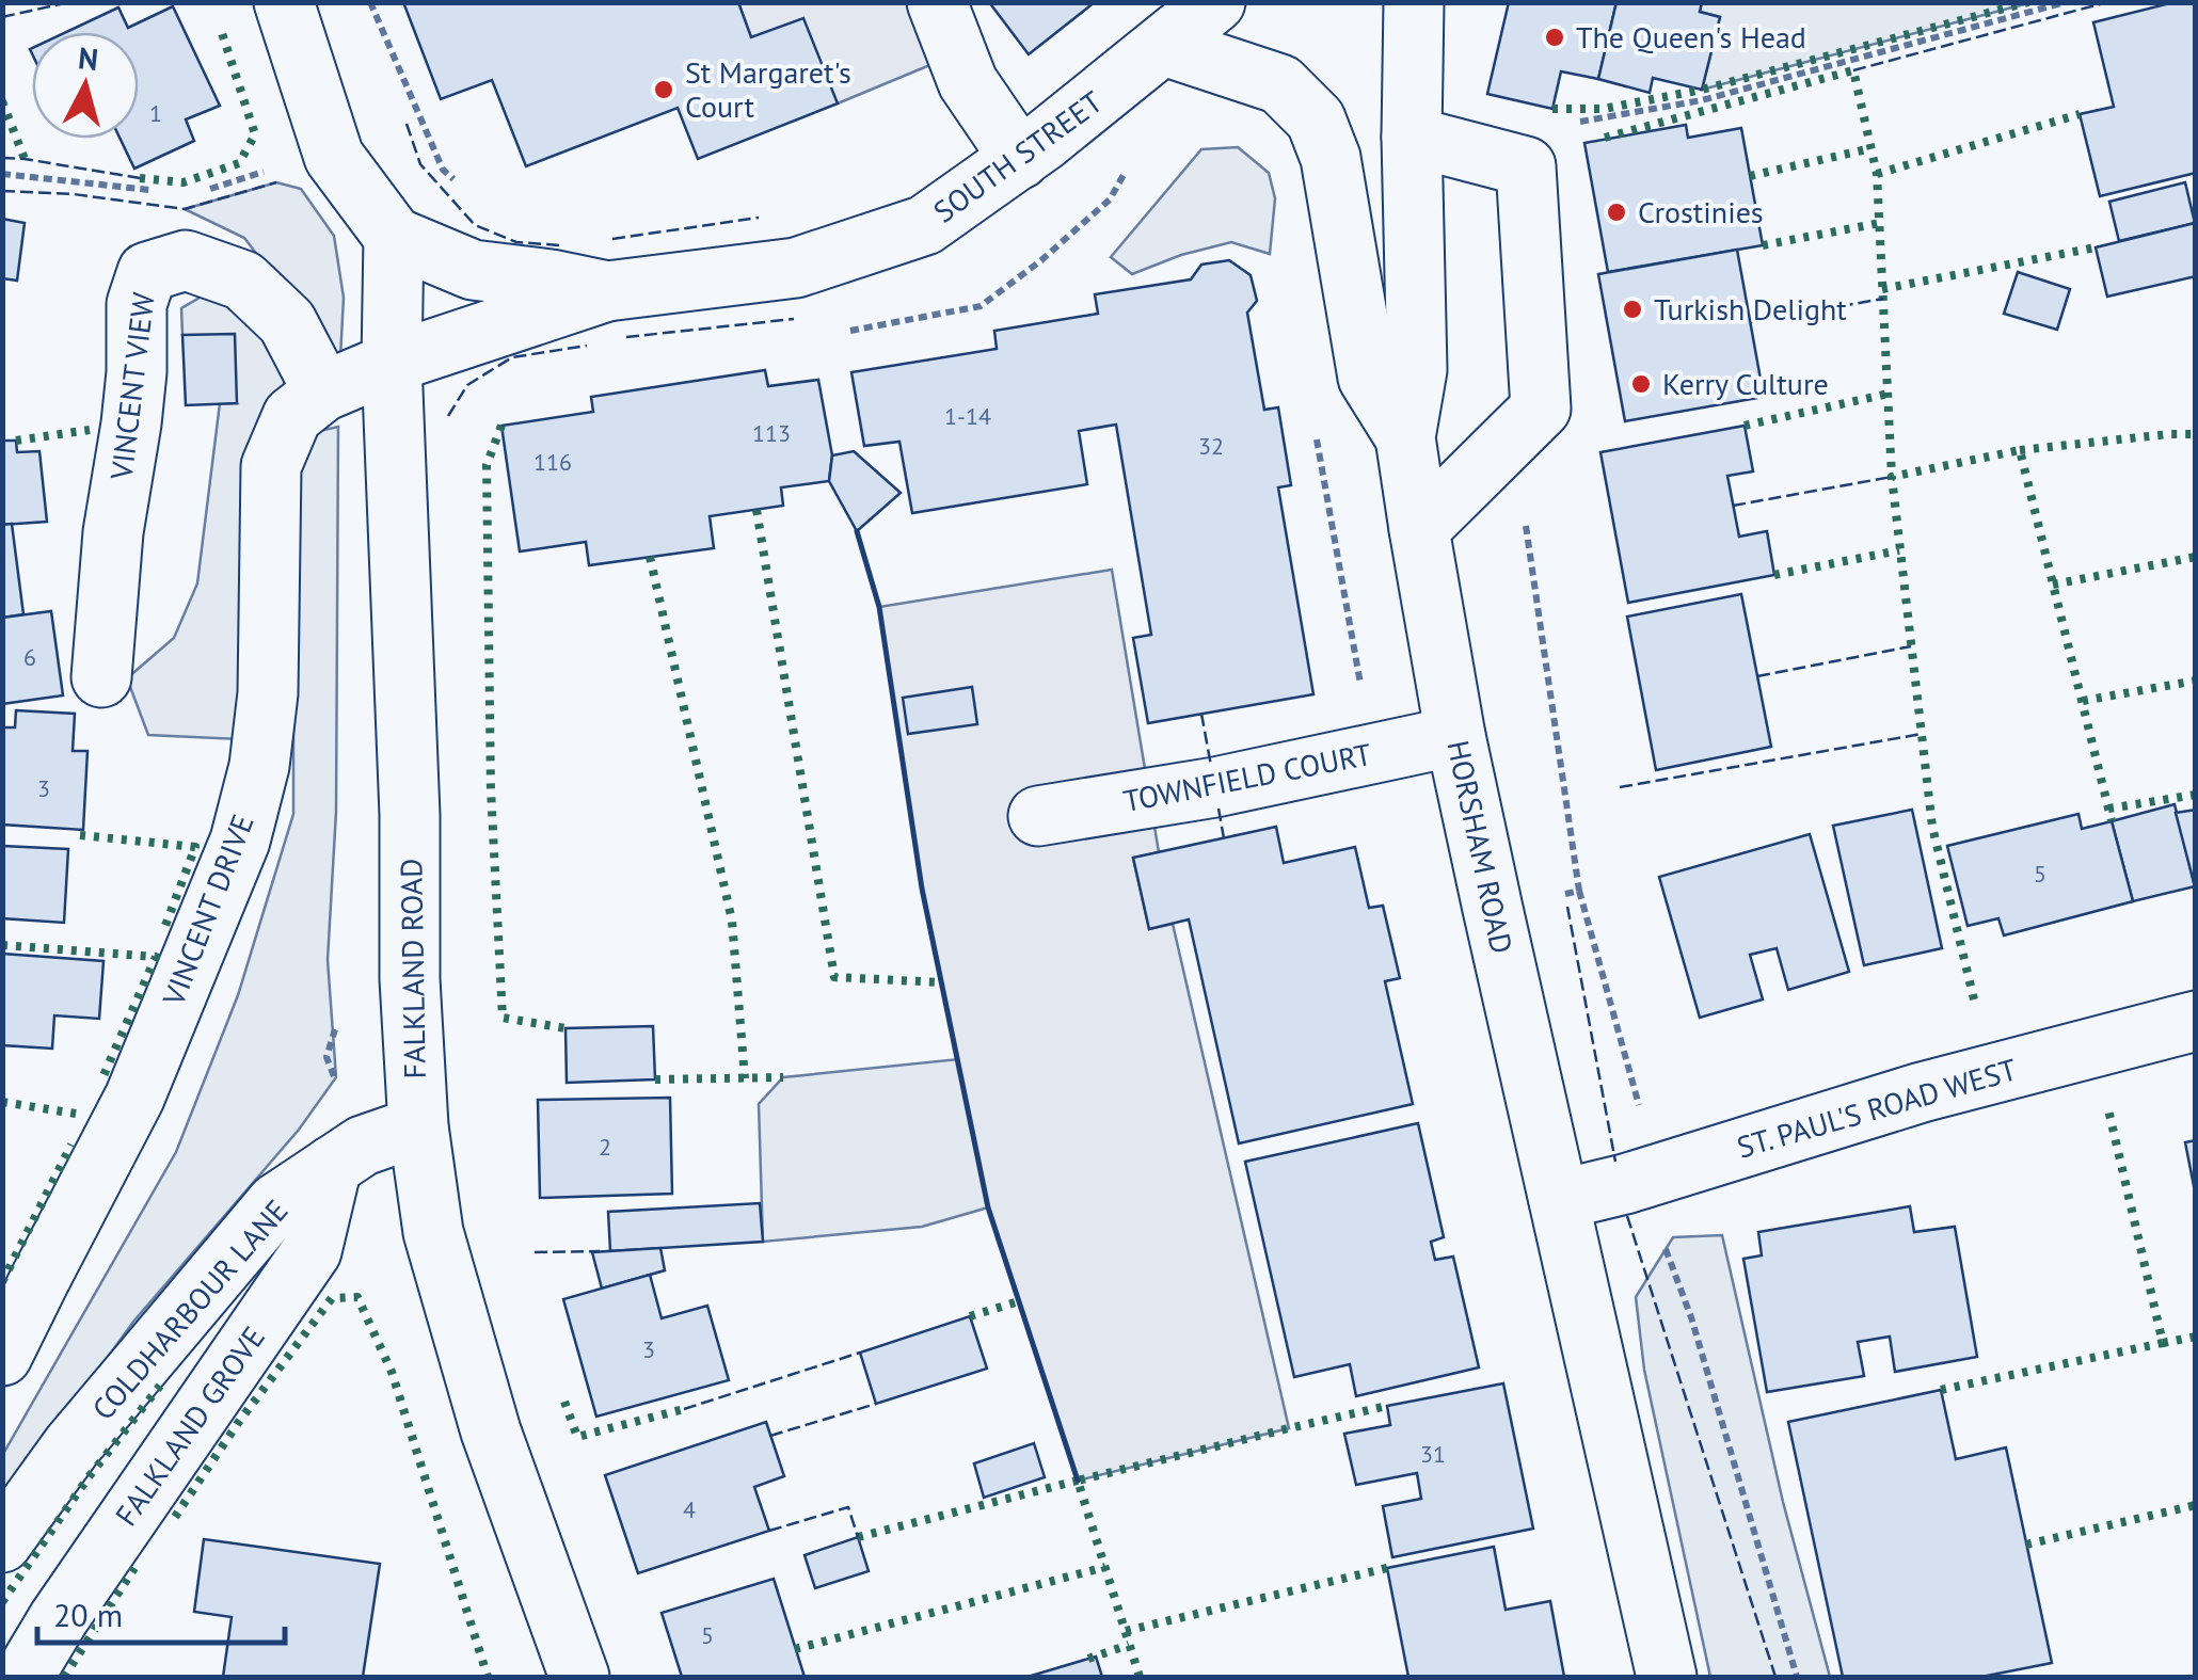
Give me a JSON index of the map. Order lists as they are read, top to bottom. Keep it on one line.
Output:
{"streets":{"street":["SOUTH STREET","VINCENT VIEW","TOWNFIELD COURT","HORSHAM ROAD","VINCENT DRIVE","FALKLAND ROAD","ST. PAUL'S ROAD WEST","COLDHARBOUR LANE","FALKLAND GROVE"]},"crossings":[["SOUTH STREET","VINCENT DRIVE"],["SOUTH STREET","FALKLAND ROAD"],["VINCENT VIEW","VINCENT DRIVE"],["TOWNFIELD COURT","HORSHAM ROAD"],["HORSHAM ROAD","ST. PAUL'S ROAD WEST"],["VINCENT DRIVE","FALKLAND ROAD"],["FALKLAND ROAD","COLDHARBOUR LANE"],["COLDHARBOUR LANE","FALKLAND GROVE"]],"places":["The Queen's Head","St Margaret's Court","Crostinies","Turkish Delight","Kerry Culture"],"house_numbers":["1","1-14","113","32","116","6","3","5","2","3","31","4","5"],"scale_bar":"20 m","north":"top"}
